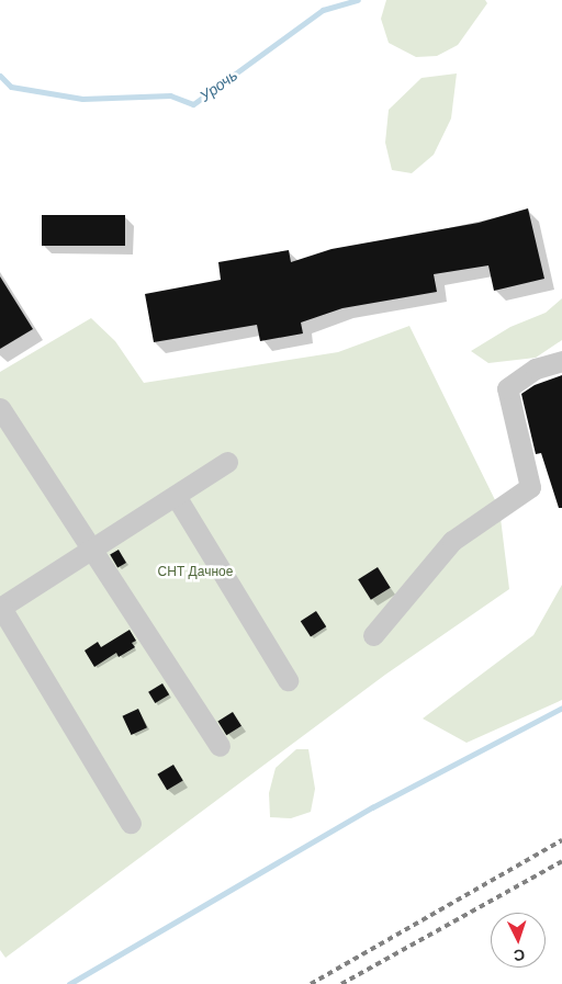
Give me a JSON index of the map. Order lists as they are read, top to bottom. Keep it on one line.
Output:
{"water":["Урочь"],"parks":["СНТ Дачное"],"north":"bottom"}
